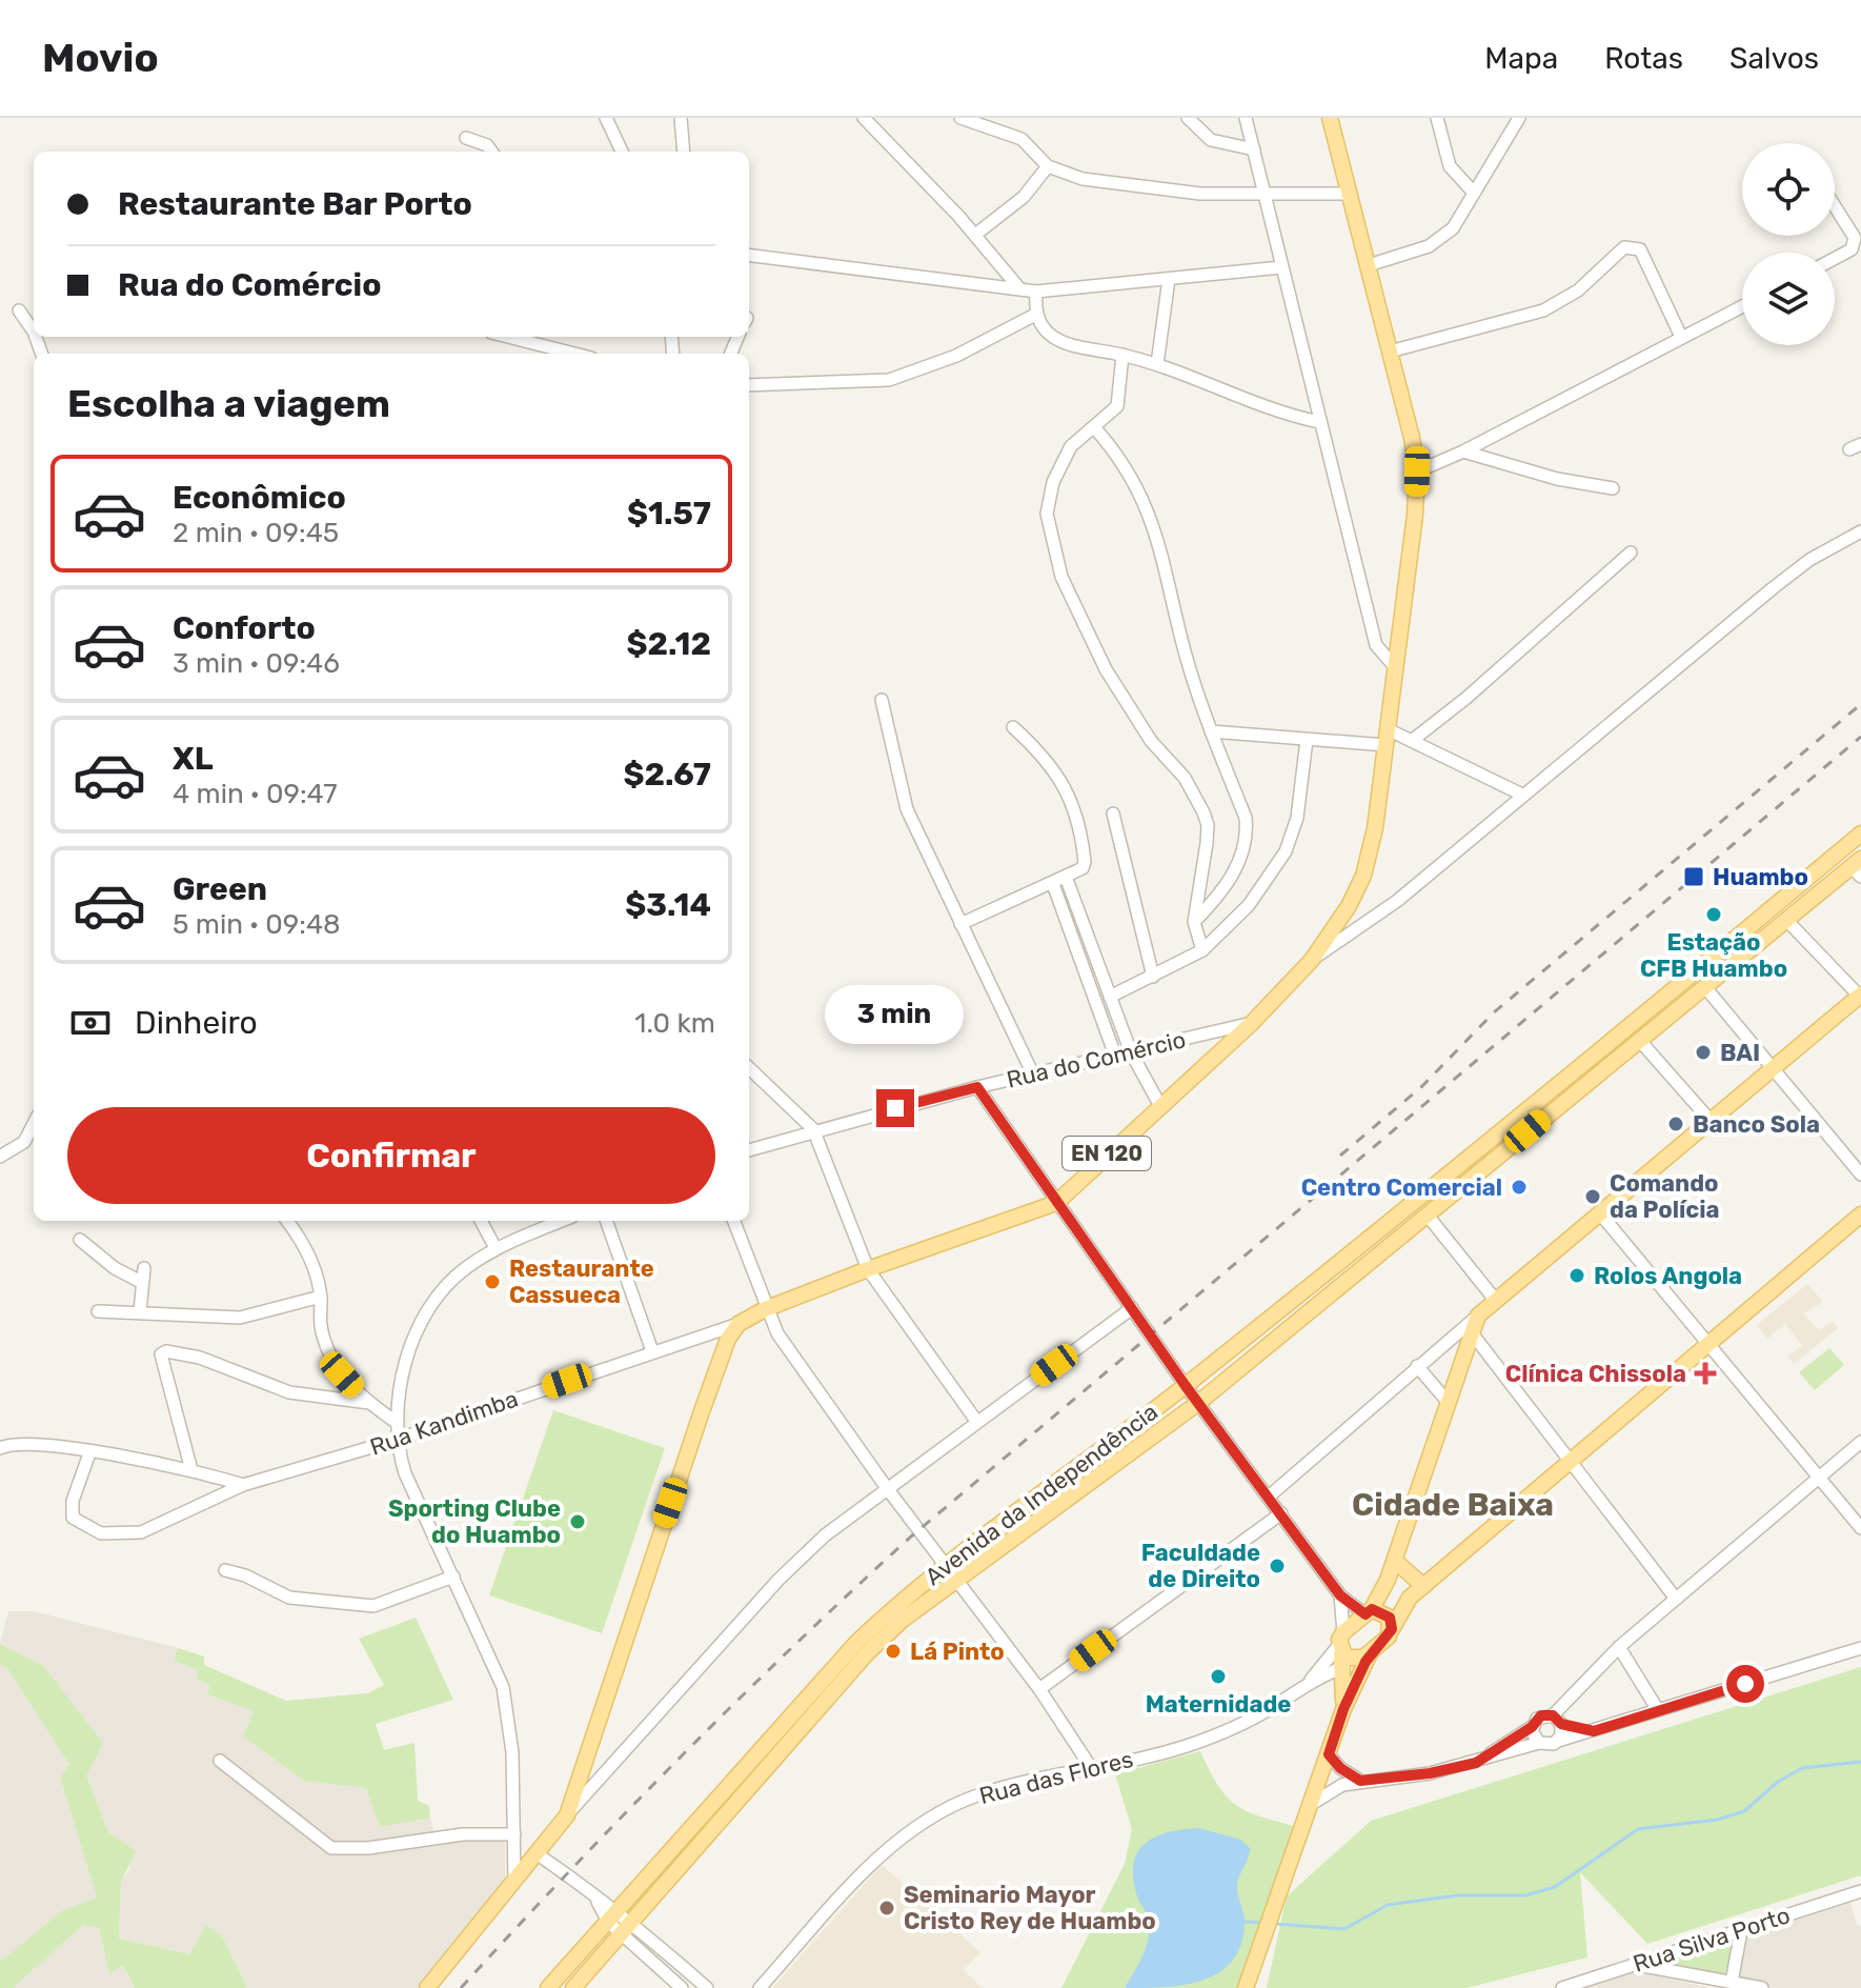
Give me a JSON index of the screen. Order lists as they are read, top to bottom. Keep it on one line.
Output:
{"streets":{"main road":["EN 120","Avenida da Independência"],"street":["Rua do Comércio","Rua Kandimba","Rua das Flores","Rua Silva Porto"]},"crossings":[["Rua do Comércio","EN 120"],["EN 120","Rua Kandimba"]],"districts":["Cidade Baixa"],"places":{"transit":["Huambo"],"other":["Estação CFB Huambo","BAI","Banco Sola","Centro Comercial","Comando da Polícia","Rolos Angola","Restaurante Cassueca","Sporting Clube do Huambo","Faculdade de Direito","Lá Pinto","Maternidade","Seminario Mayor Cristo Rey de Huambo"],"health":["Clínica Chissola"]},"page":{"header":"Movio","nav":["Mapa","Rotas","Salvos"],"banner":["Restaurante Bar Porto","Rua do Comércio"],"heading":"Escolha a viagem","list":[{"name":"Econômico","note":"2 min · 09:45","value":"$1.57"},{"name":"Conforto","note":"3 min · 09:46","value":"$2.12"},{"name":"XL","note":"4 min · 09:47","value":"$2.67"},{"name":"Green","note":"5 min · 09:48","value":"$3.14"}],"pay":["Dinheiro","1.0 km"],"bubble":"3 min","buttons":"Confirmar"}}
